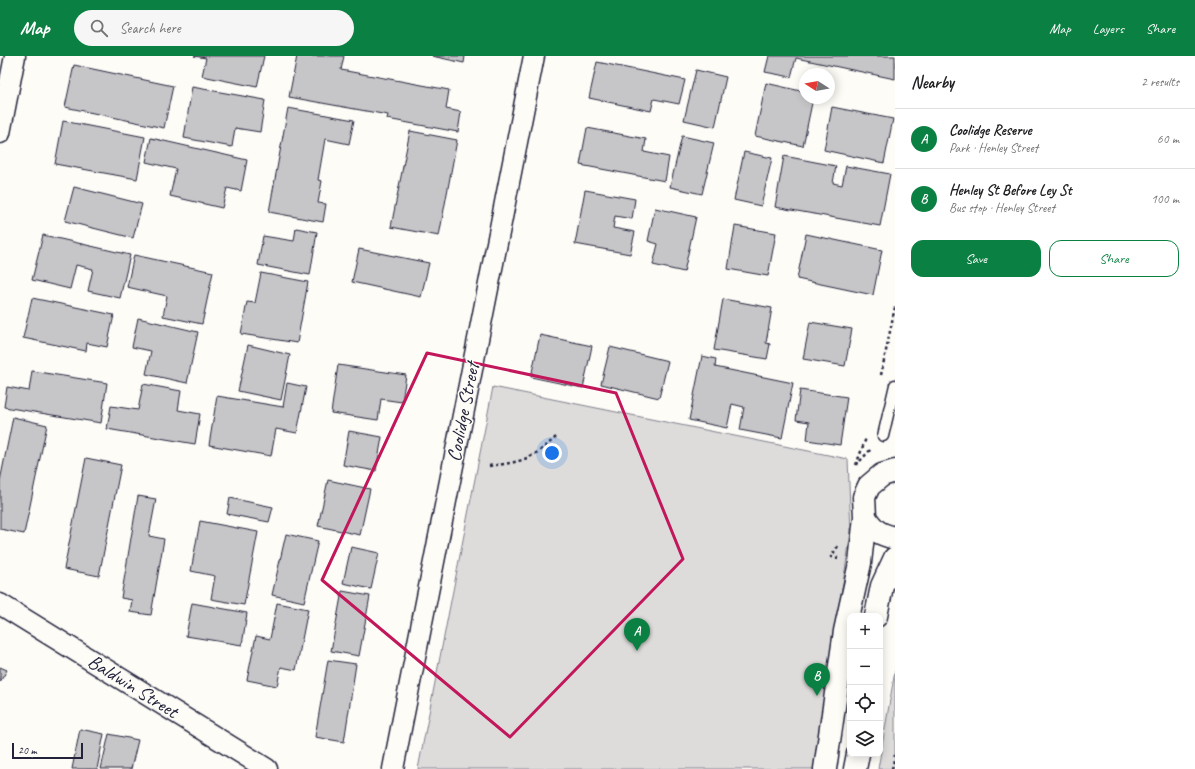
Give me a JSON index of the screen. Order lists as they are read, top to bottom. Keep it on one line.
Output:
{"streets":{"street":["Coolidge Street","Baldwin Street"]},"scale_bar":"20 m","north":"left","page":{"header":"Map","search":"Search here","nav":["Map","Layers","Share"],"heading":["Nearby","2 results"],"list":[{"mark":"A","name":"Coolidge Reserve","note":"Park · Henley Street","value":"60 m"},{"mark":"B","name":"Henley St Before Ley St","note":"Bus stop · Henley Street","value":"100 m"}],"buttons":["Save","Share"],"map_buttons":["+","−"],"pins":["A","B"],"scale":"20 m"}}
